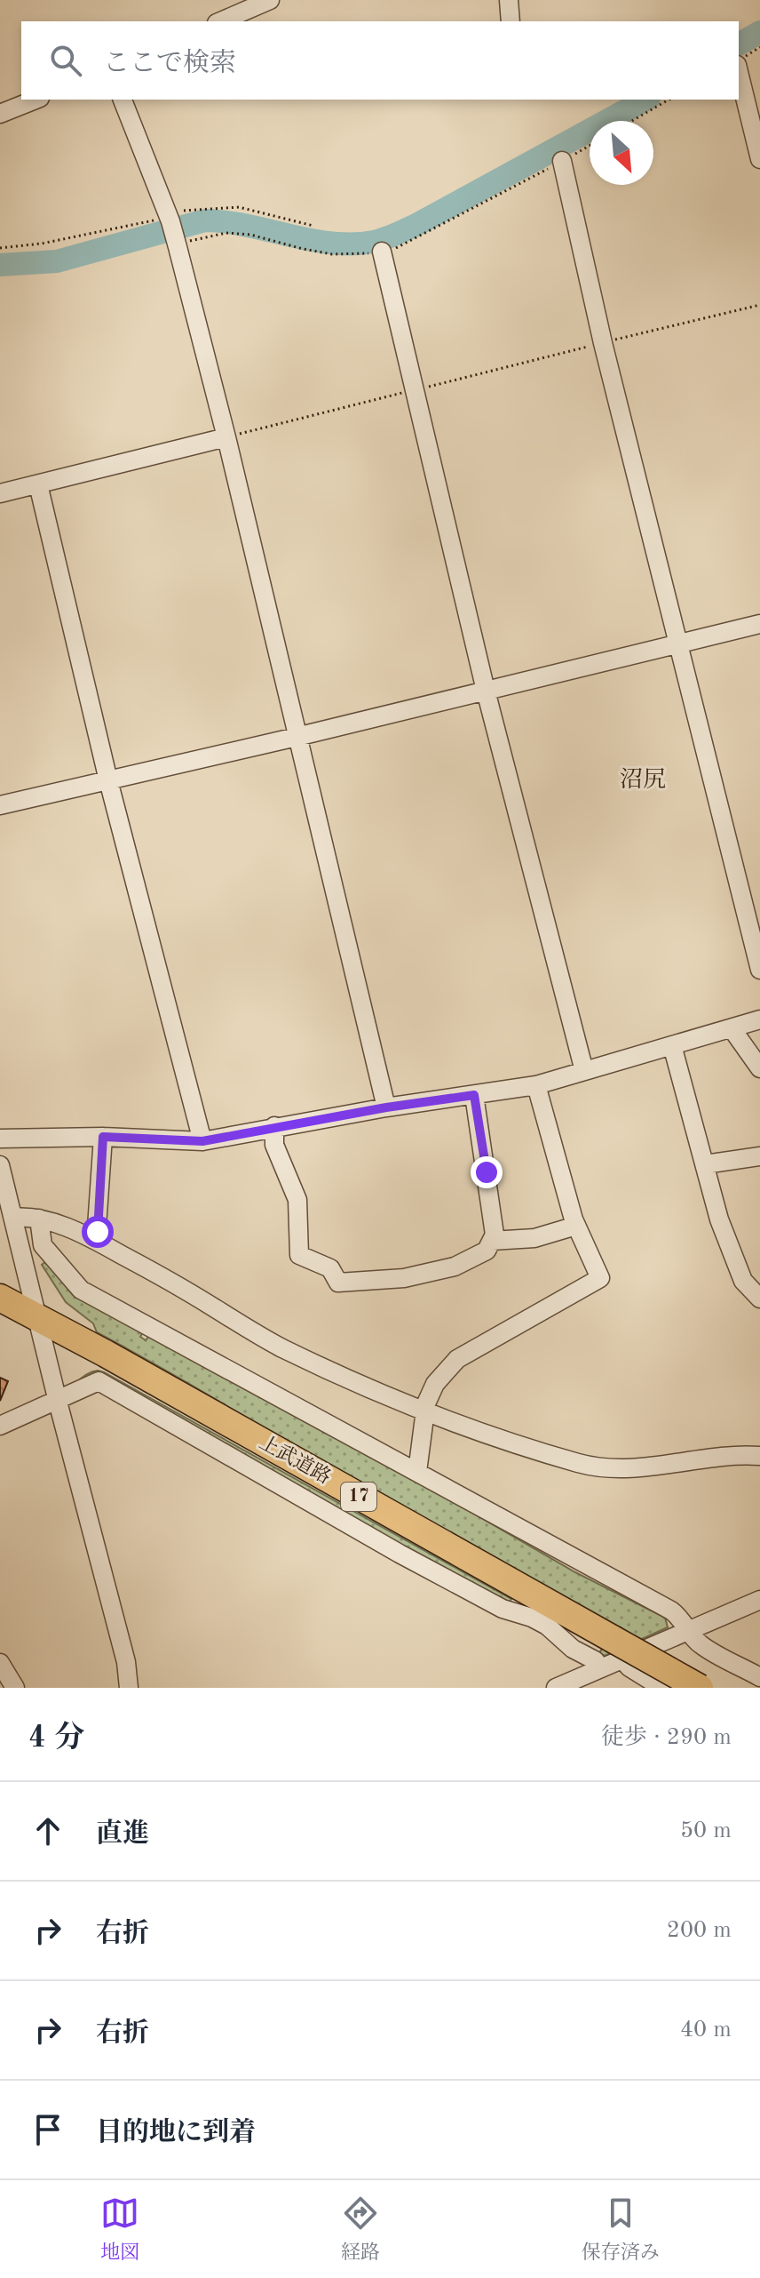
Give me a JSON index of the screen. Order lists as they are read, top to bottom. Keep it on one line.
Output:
{"streets":{"highway":["上武道路","17"]},"districts":["沼尻"],"north":"bottom right","page":{"search":"ここで検索","heading":["4 分","徒歩 · 290 m"],"list":[["直進","50 m"],["右折","200 m"],["右折","40 m"],"目的地に到着"],"nav":["地図","経路","保存済み"]}}
